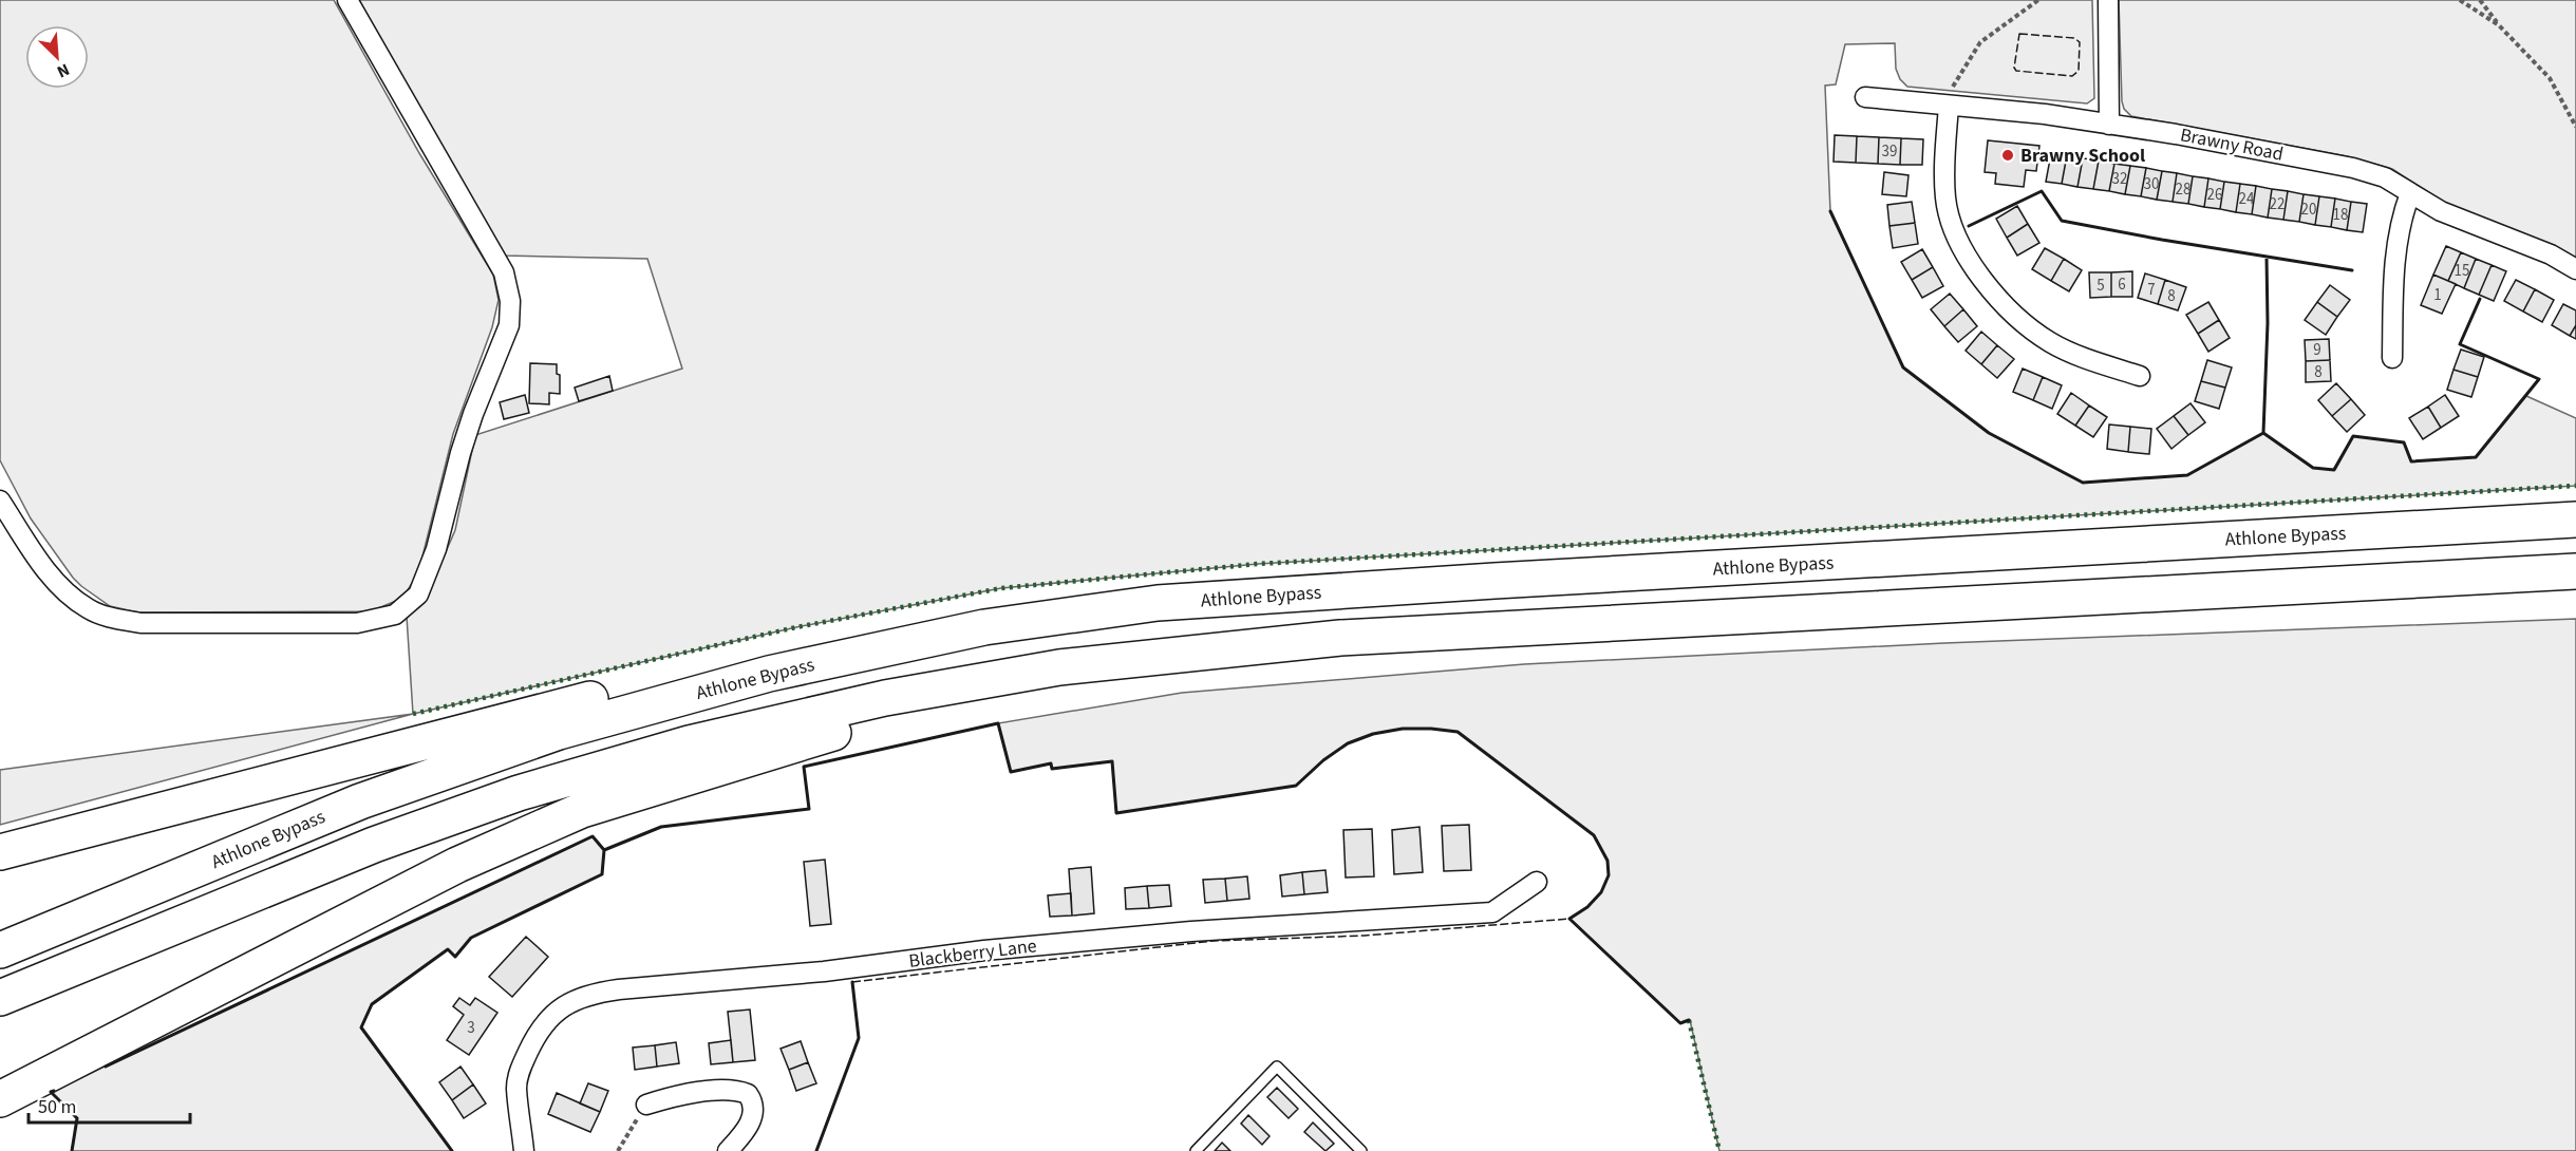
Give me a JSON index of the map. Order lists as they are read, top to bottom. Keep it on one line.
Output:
{"streets":{"highway":["Athlone Bypass"],"street":["Brawny Road","Blackberry Lane"]},"places":["Brawny School"],"house_numbers":["39","32","30","28","26","24","22","20","18","15","6","5","7","1","8","9","8","3"],"scale_bar":"50 m","north":"bottom right"}
